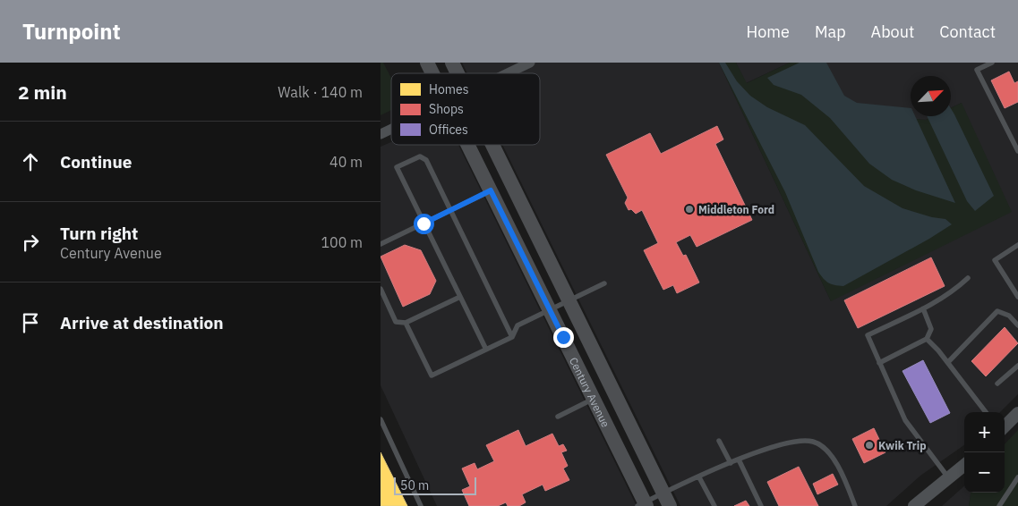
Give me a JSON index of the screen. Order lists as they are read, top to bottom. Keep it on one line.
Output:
{"streets":{"main road":["Century Avenue"]},"places":["Middleton Ford","Kwik Trip"],"legend":["Homes","Shops","Offices"],"scale_bar":"50 m","north":"top right","page":{"header":"Turnpoint","nav":["Home","Map","About","Contact"],"heading":["2 min","Walk · 140 m"],"list":[["Continue","40 m"],["Turn right","Century Avenue","100 m"],"Arrive at destination"],"map_buttons":["+","−"],"scale":"50 m"}}
